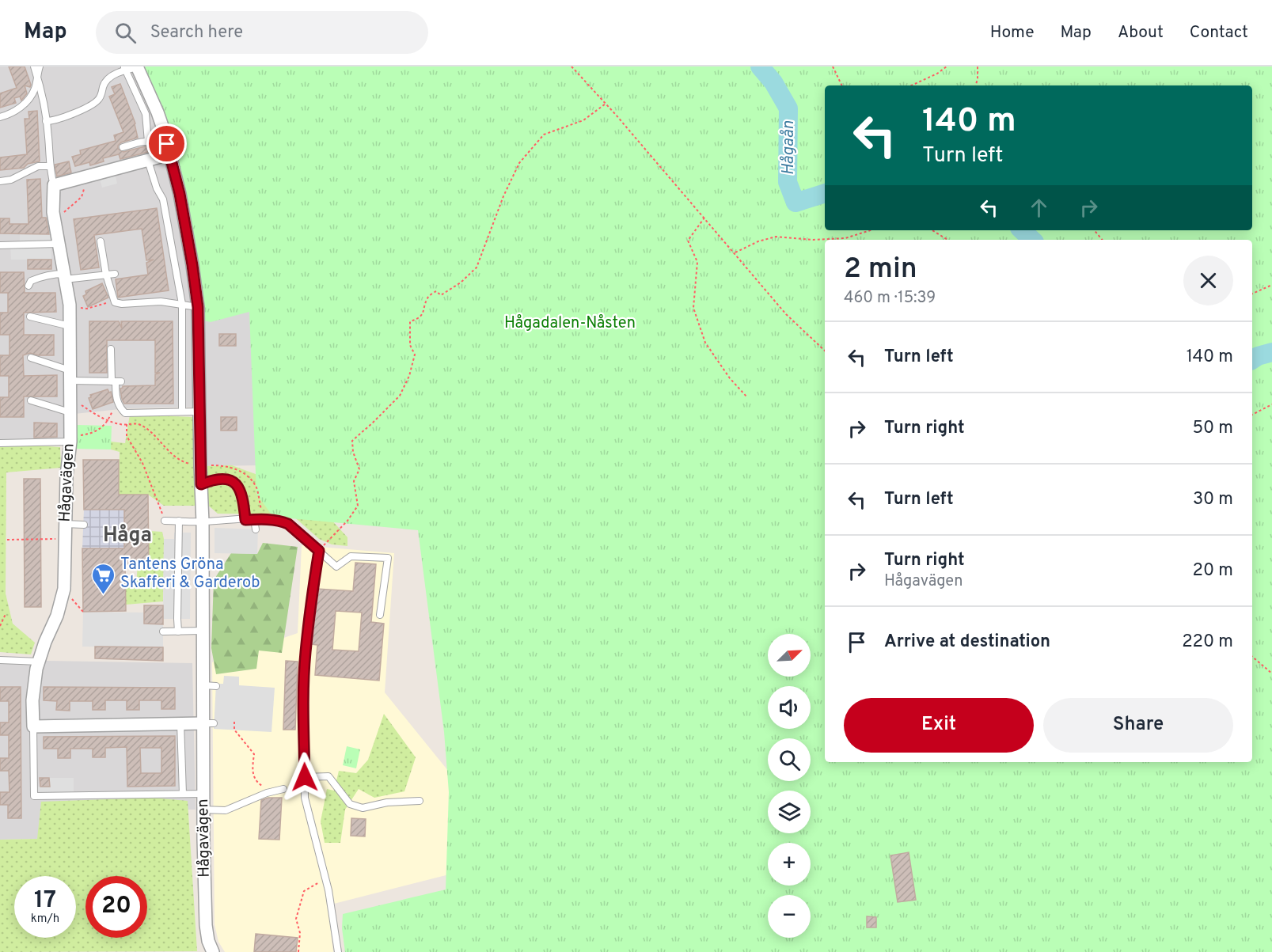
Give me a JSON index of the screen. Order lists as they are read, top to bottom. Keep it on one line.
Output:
{"streets":{"street":["Hågavägen"]},"districts":["Håga"],"water":["Hågaån"],"parks":["Hågadalen-Nåsten"],"places":{"supermarket":["Tantens Gröna Skafferi & Garderob"]},"north":"top right","page":{"header":"Map","search":"Search here","nav":["Home","Map","About","Contact"],"turn":["140 m","Turn left"],"heading":["2 min","460 m · 15:39"],"list":[{"name":"Turn left","value":"140 m"},{"name":"Turn right","value":"50 m"},{"name":"Turn left","value":"30 m"},{"name":"Turn right","note":"Hågavägen","value":"20 m"},{"name":"Arrive at destination","value":"220 m"}],"map_buttons":["+","−"],"buttons":["Exit","Share"],"speed":"17 km/h","limit":"20"}}
